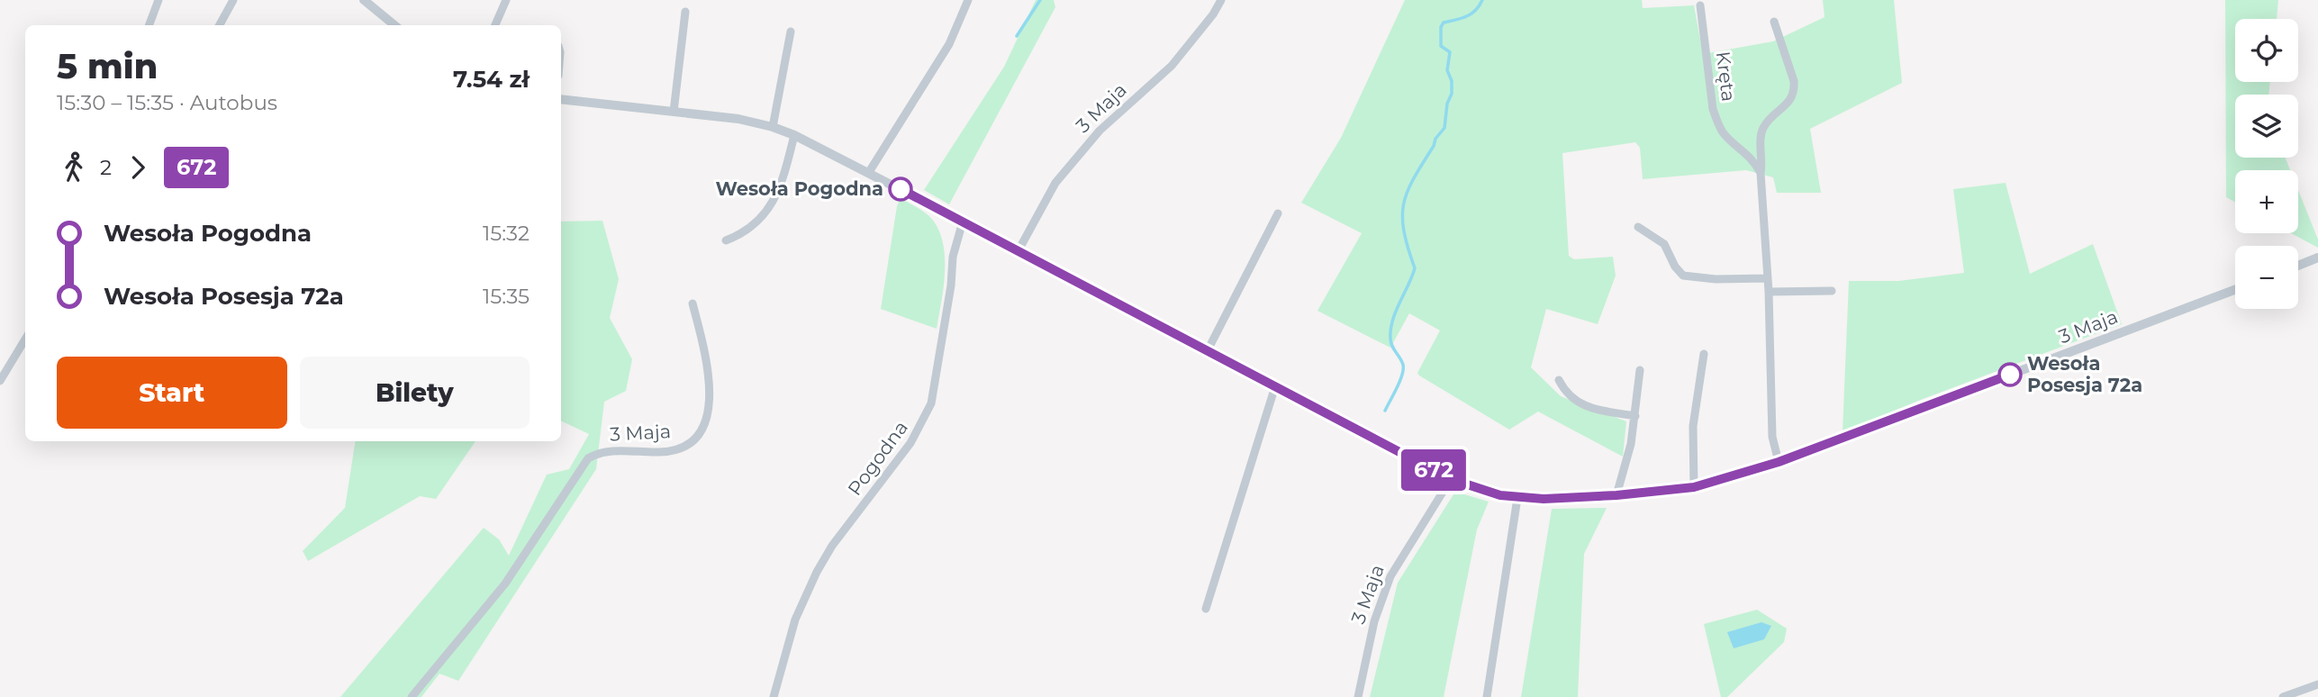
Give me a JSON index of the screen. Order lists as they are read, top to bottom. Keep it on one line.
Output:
{"streets":{"street":["Kręta","3 Maja","Pogodna"]},"crossings":[["3 Maja","Pogodna"]],"places":["Wesoła Pogodna","Wesoła Posesja 72a"],"lines":["bus line 672"],"page":{"on_map":"672","map_buttons":["+","−"],"heading":["5 min","15:30 – 15:35 · Autobus","7.54 zł"],"legs":["2","672"],"list":[{"name":"Wesoła Pogodna","value":"15:32"},{"name":"Wesoła Posesja 72a","value":"15:35"}],"buttons":["Start","Bilety"]}}
